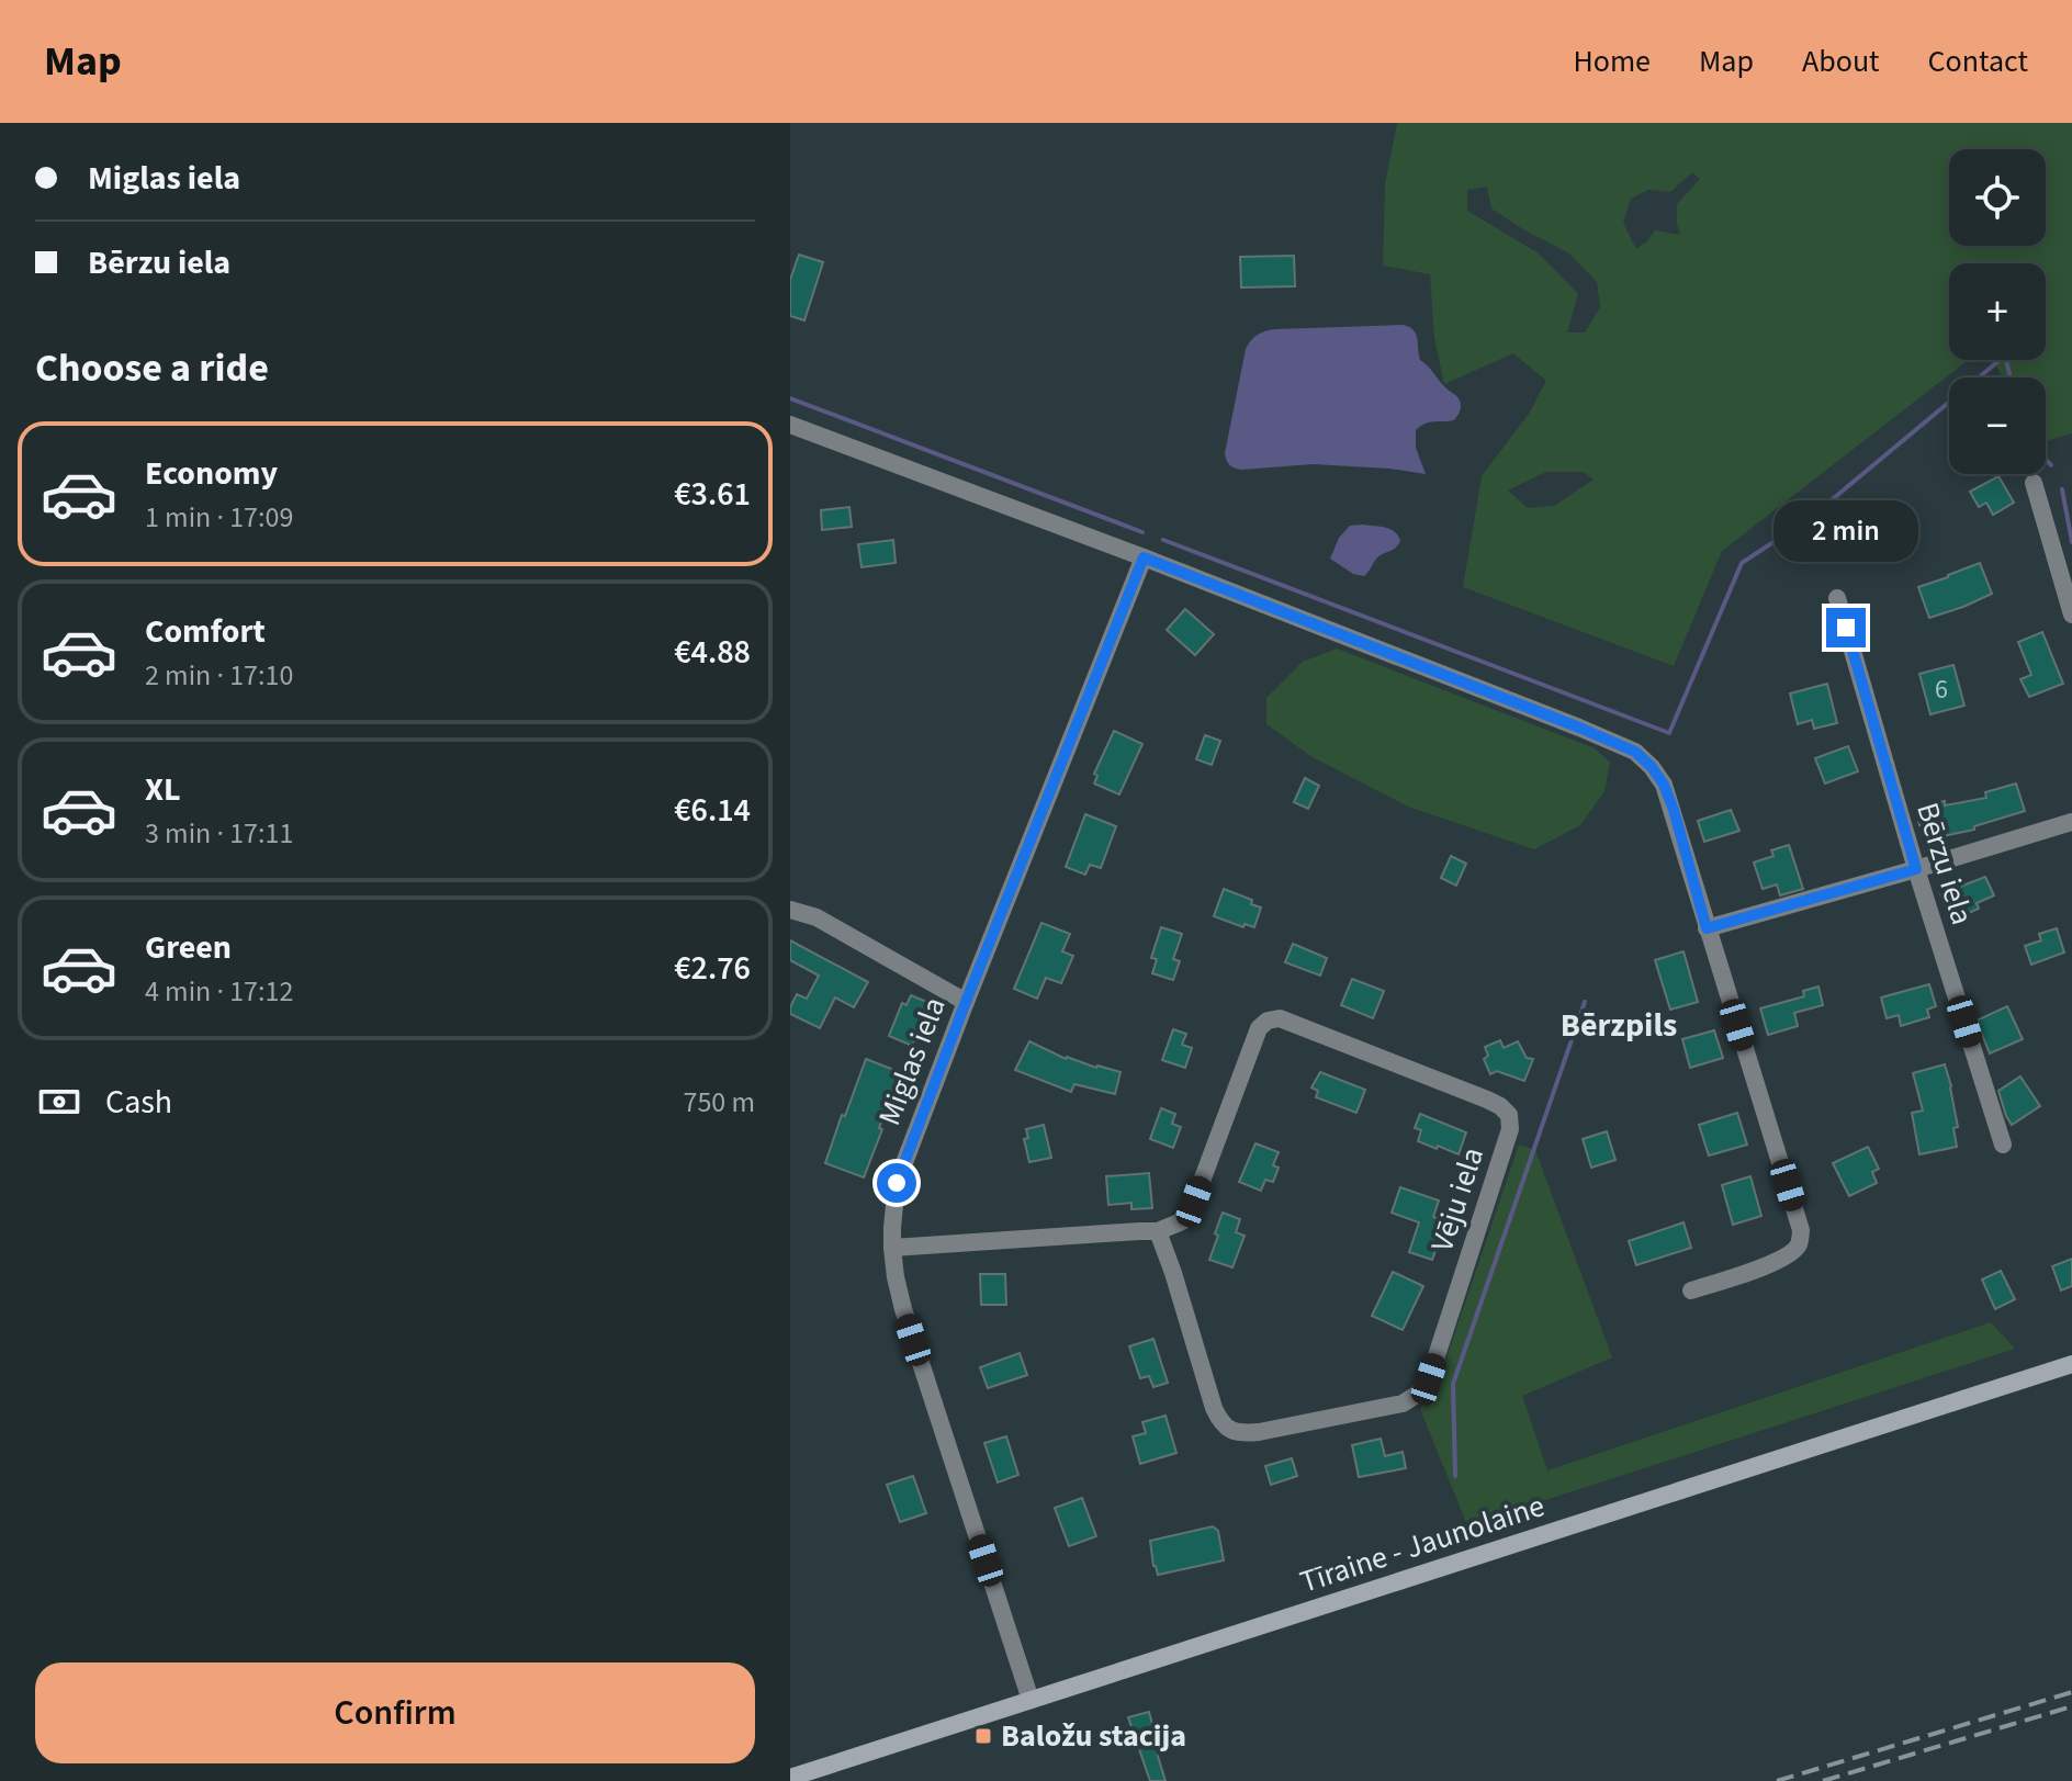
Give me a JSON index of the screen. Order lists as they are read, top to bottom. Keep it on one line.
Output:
{"streets":{"main road":["Tīraine - Jaunolaine"],"street":["Bērzu iela","Miglas iela","Vēju iela"]},"crossings":[["Miglas iela","Tīraine - Jaunolaine"]],"districts":["Bērzpils"],"places":{"transit":["Baložu stacija"]},"house_numbers":["6"],"page":{"header":"Map","nav":["Home","Map","About","Contact"],"banner":["Miglas iela","Bērzu iela"],"map_buttons":["+","−"],"heading":"Choose a ride","list":[{"name":"Economy","note":"1 min · 17:09","value":"€3.61"},{"name":"Comfort","note":"2 min · 17:10","value":"€4.88"},{"name":"XL","note":"3 min · 17:11","value":"€6.14"},{"name":"Green","note":"4 min · 17:12","value":"€2.76"}],"bubble":"2 min","pay":["Cash","750 m"],"buttons":"Confirm"}}
